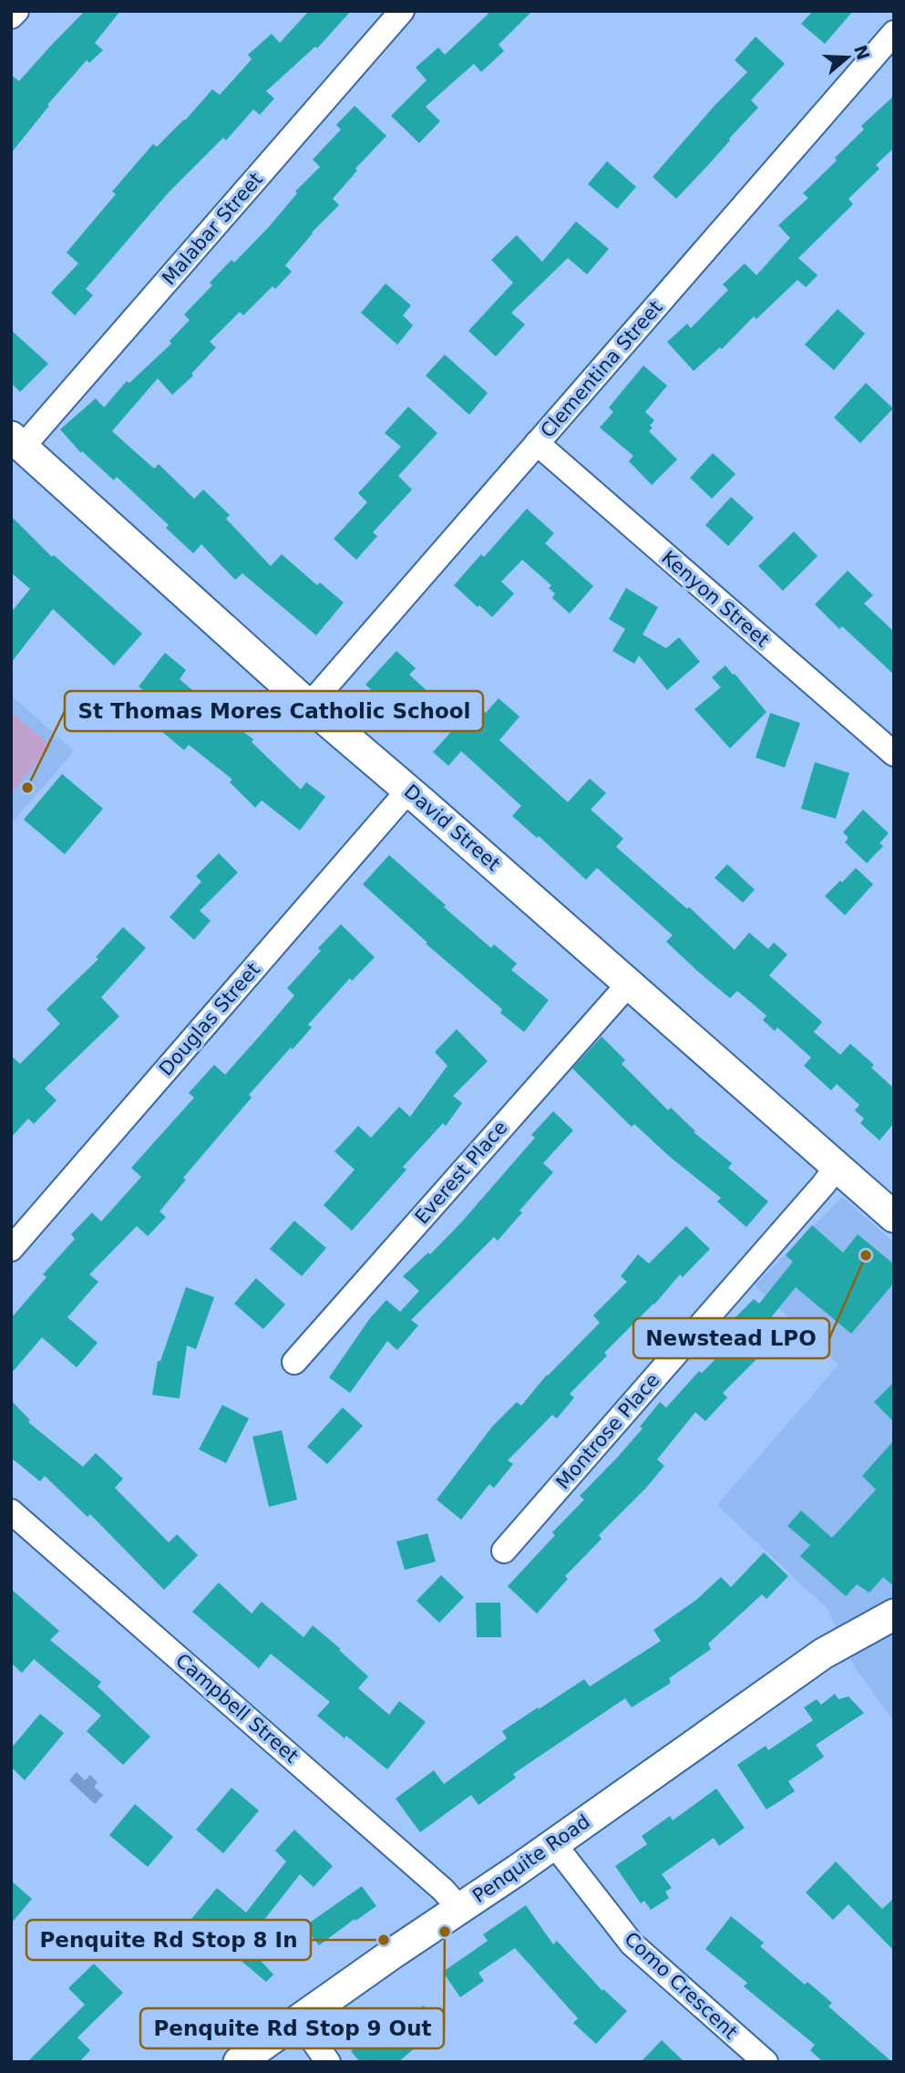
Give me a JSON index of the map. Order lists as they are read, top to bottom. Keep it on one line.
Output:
{"streets":{"street":["Malabar Street","Clementina Street","Kenyon Street","David Street","Douglas Street","Everest Place","Montrose Place","Campbell Street","Penquite Road","Como Crescent"]},"crossings":[["Malabar Street","David Street"],["Clementina Street","Kenyon Street"],["Clementina Street","David Street"],["David Street","Douglas Street"],["David Street","Everest Place"],["David Street","Montrose Place"],["Campbell Street","Penquite Road"],["Penquite Road","Como Crescent"]],"places":["St Thomas Mores Catholic School","Newstead LPO","Penquite Rd Stop 9 Out","Penquite Rd Stop 8 In"],"north":"right"}
